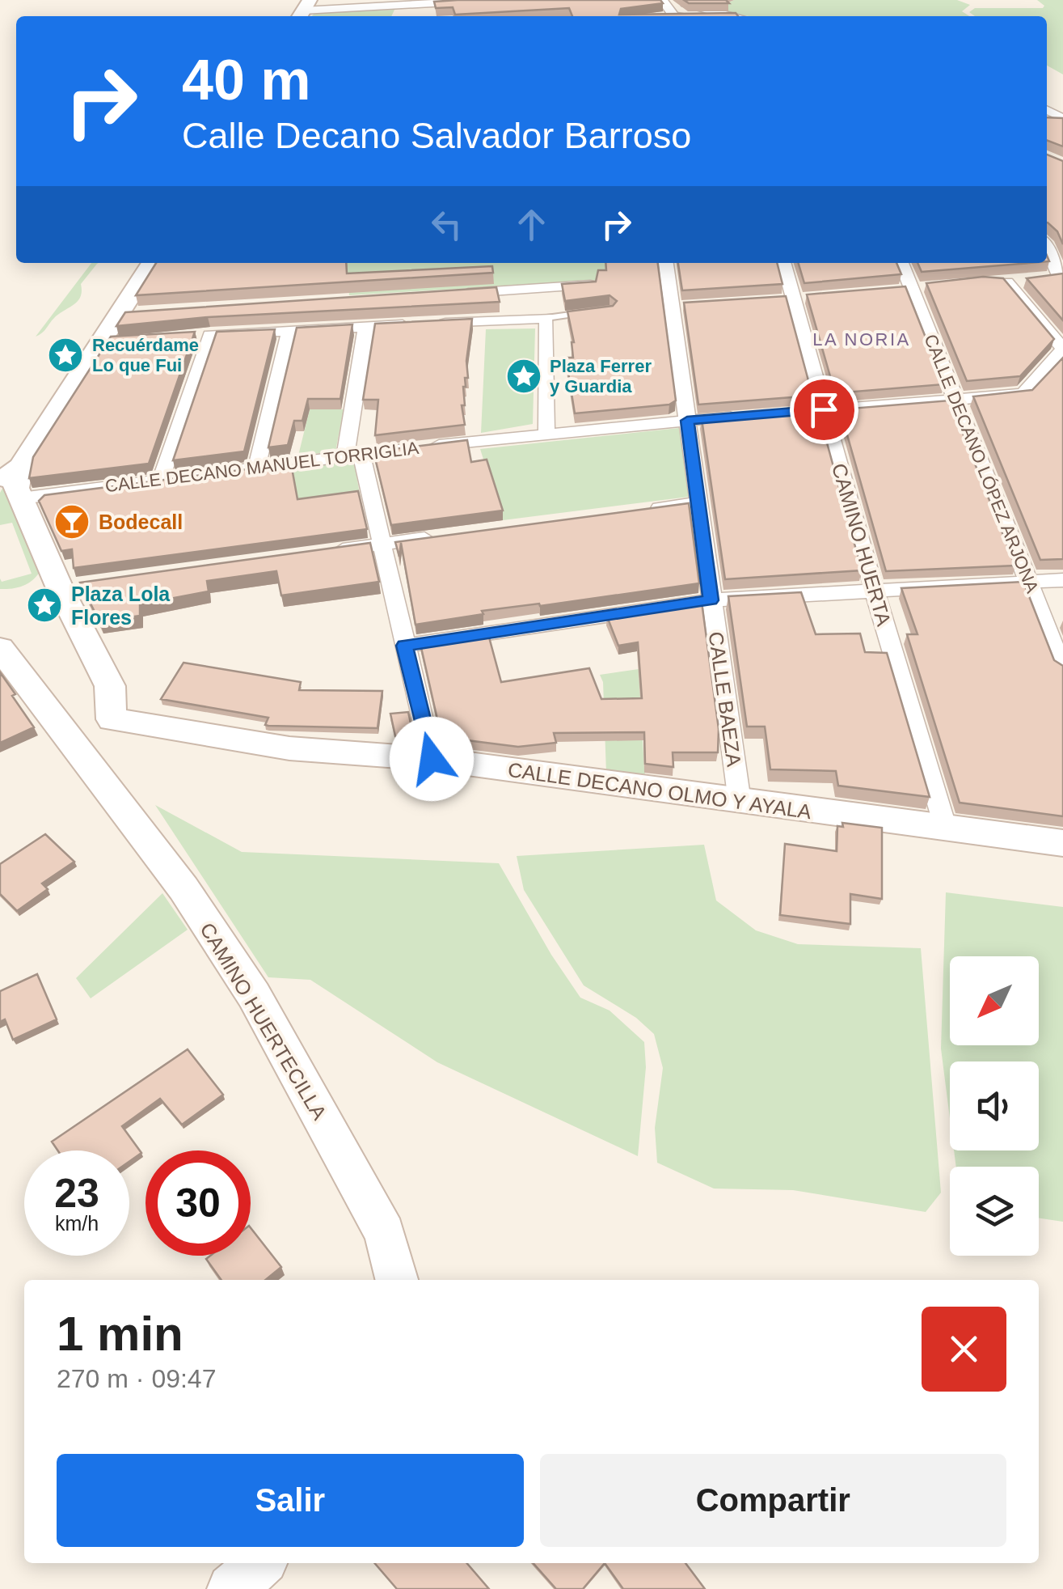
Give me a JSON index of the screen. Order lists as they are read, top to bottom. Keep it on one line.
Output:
{"streets":{"street":["CALLE DECANO LÓPEZ ARJONA","CALLE DECANO MANUEL TORRIGLIA","CAMINO HUERTA","CALLE BAEZA","CALLE DECANO OLMO Y AYALA","CAMINO HUERTECILLA"]},"crossings":[["CALLE DECANO MANUEL TORRIGLIA","CALLE BAEZA"],["CAMINO HUERTA","CALLE DECANO OLMO Y AYALA"],["CALLE BAEZA","CALLE DECANO OLMO Y AYALA"]],"districts":["LA NORIA"],"places":{"place":["Recuérdame Lo que Fui","Plaza Ferrer y Guardia","Plaza Lola Flores"],"bar":["Bodecall"]},"north":"bottom left","page":{"turn":["40 m","Calle Decano Salvador Barroso"],"speed":"23 km/h","limit":"30","heading":["1 min","270 m · 09:47"],"buttons":["Salir","Compartir"]}}
